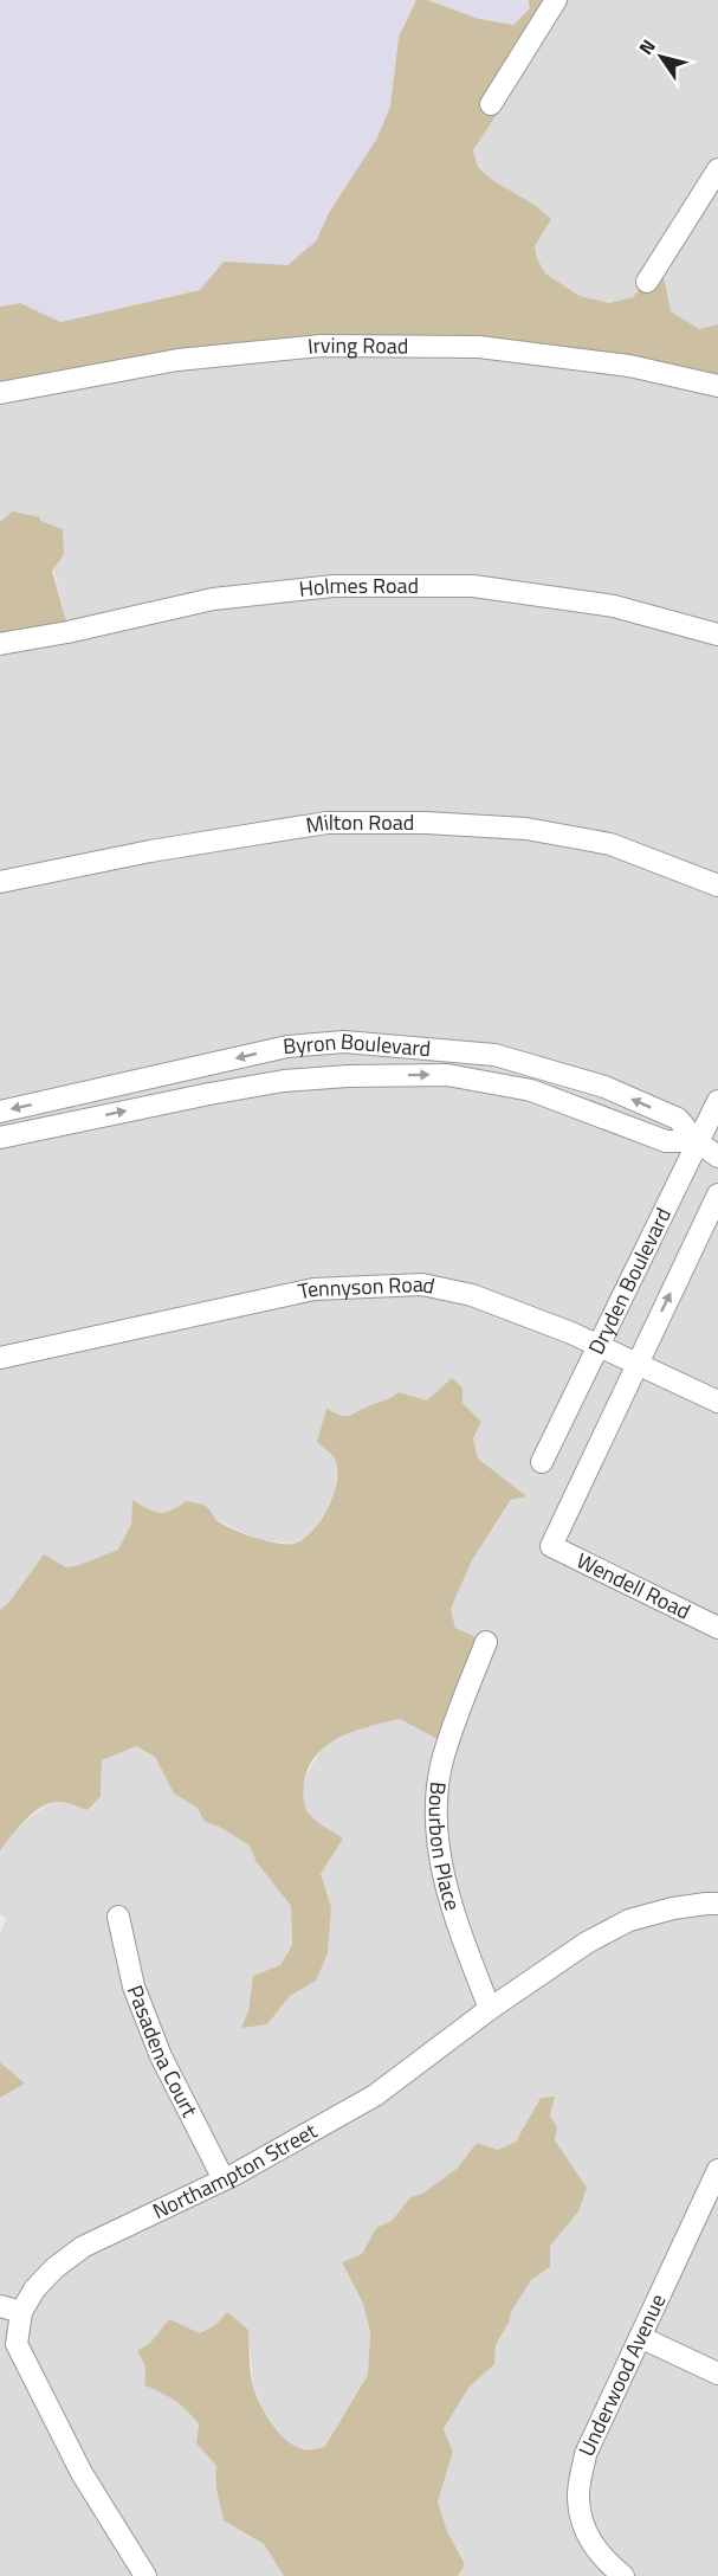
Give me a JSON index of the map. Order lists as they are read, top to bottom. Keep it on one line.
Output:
{"streets":{"street":["Irving Road","Holmes Road","Milton Road","Byron Boulevard","Dryden Boulevard","Tennyson Road","Wendell Road","Bourbon Place","Pasadena Court","Northampton Street","Underwood Avenue"]},"crossings":[["Byron Boulevard","Dryden Boulevard"],["Dryden Boulevard","Tennyson Road"],["Dryden Boulevard","Wendell Road"],["Bourbon Place","Northampton Street"],["Pasadena Court","Northampton Street"]],"north":"top left"}
